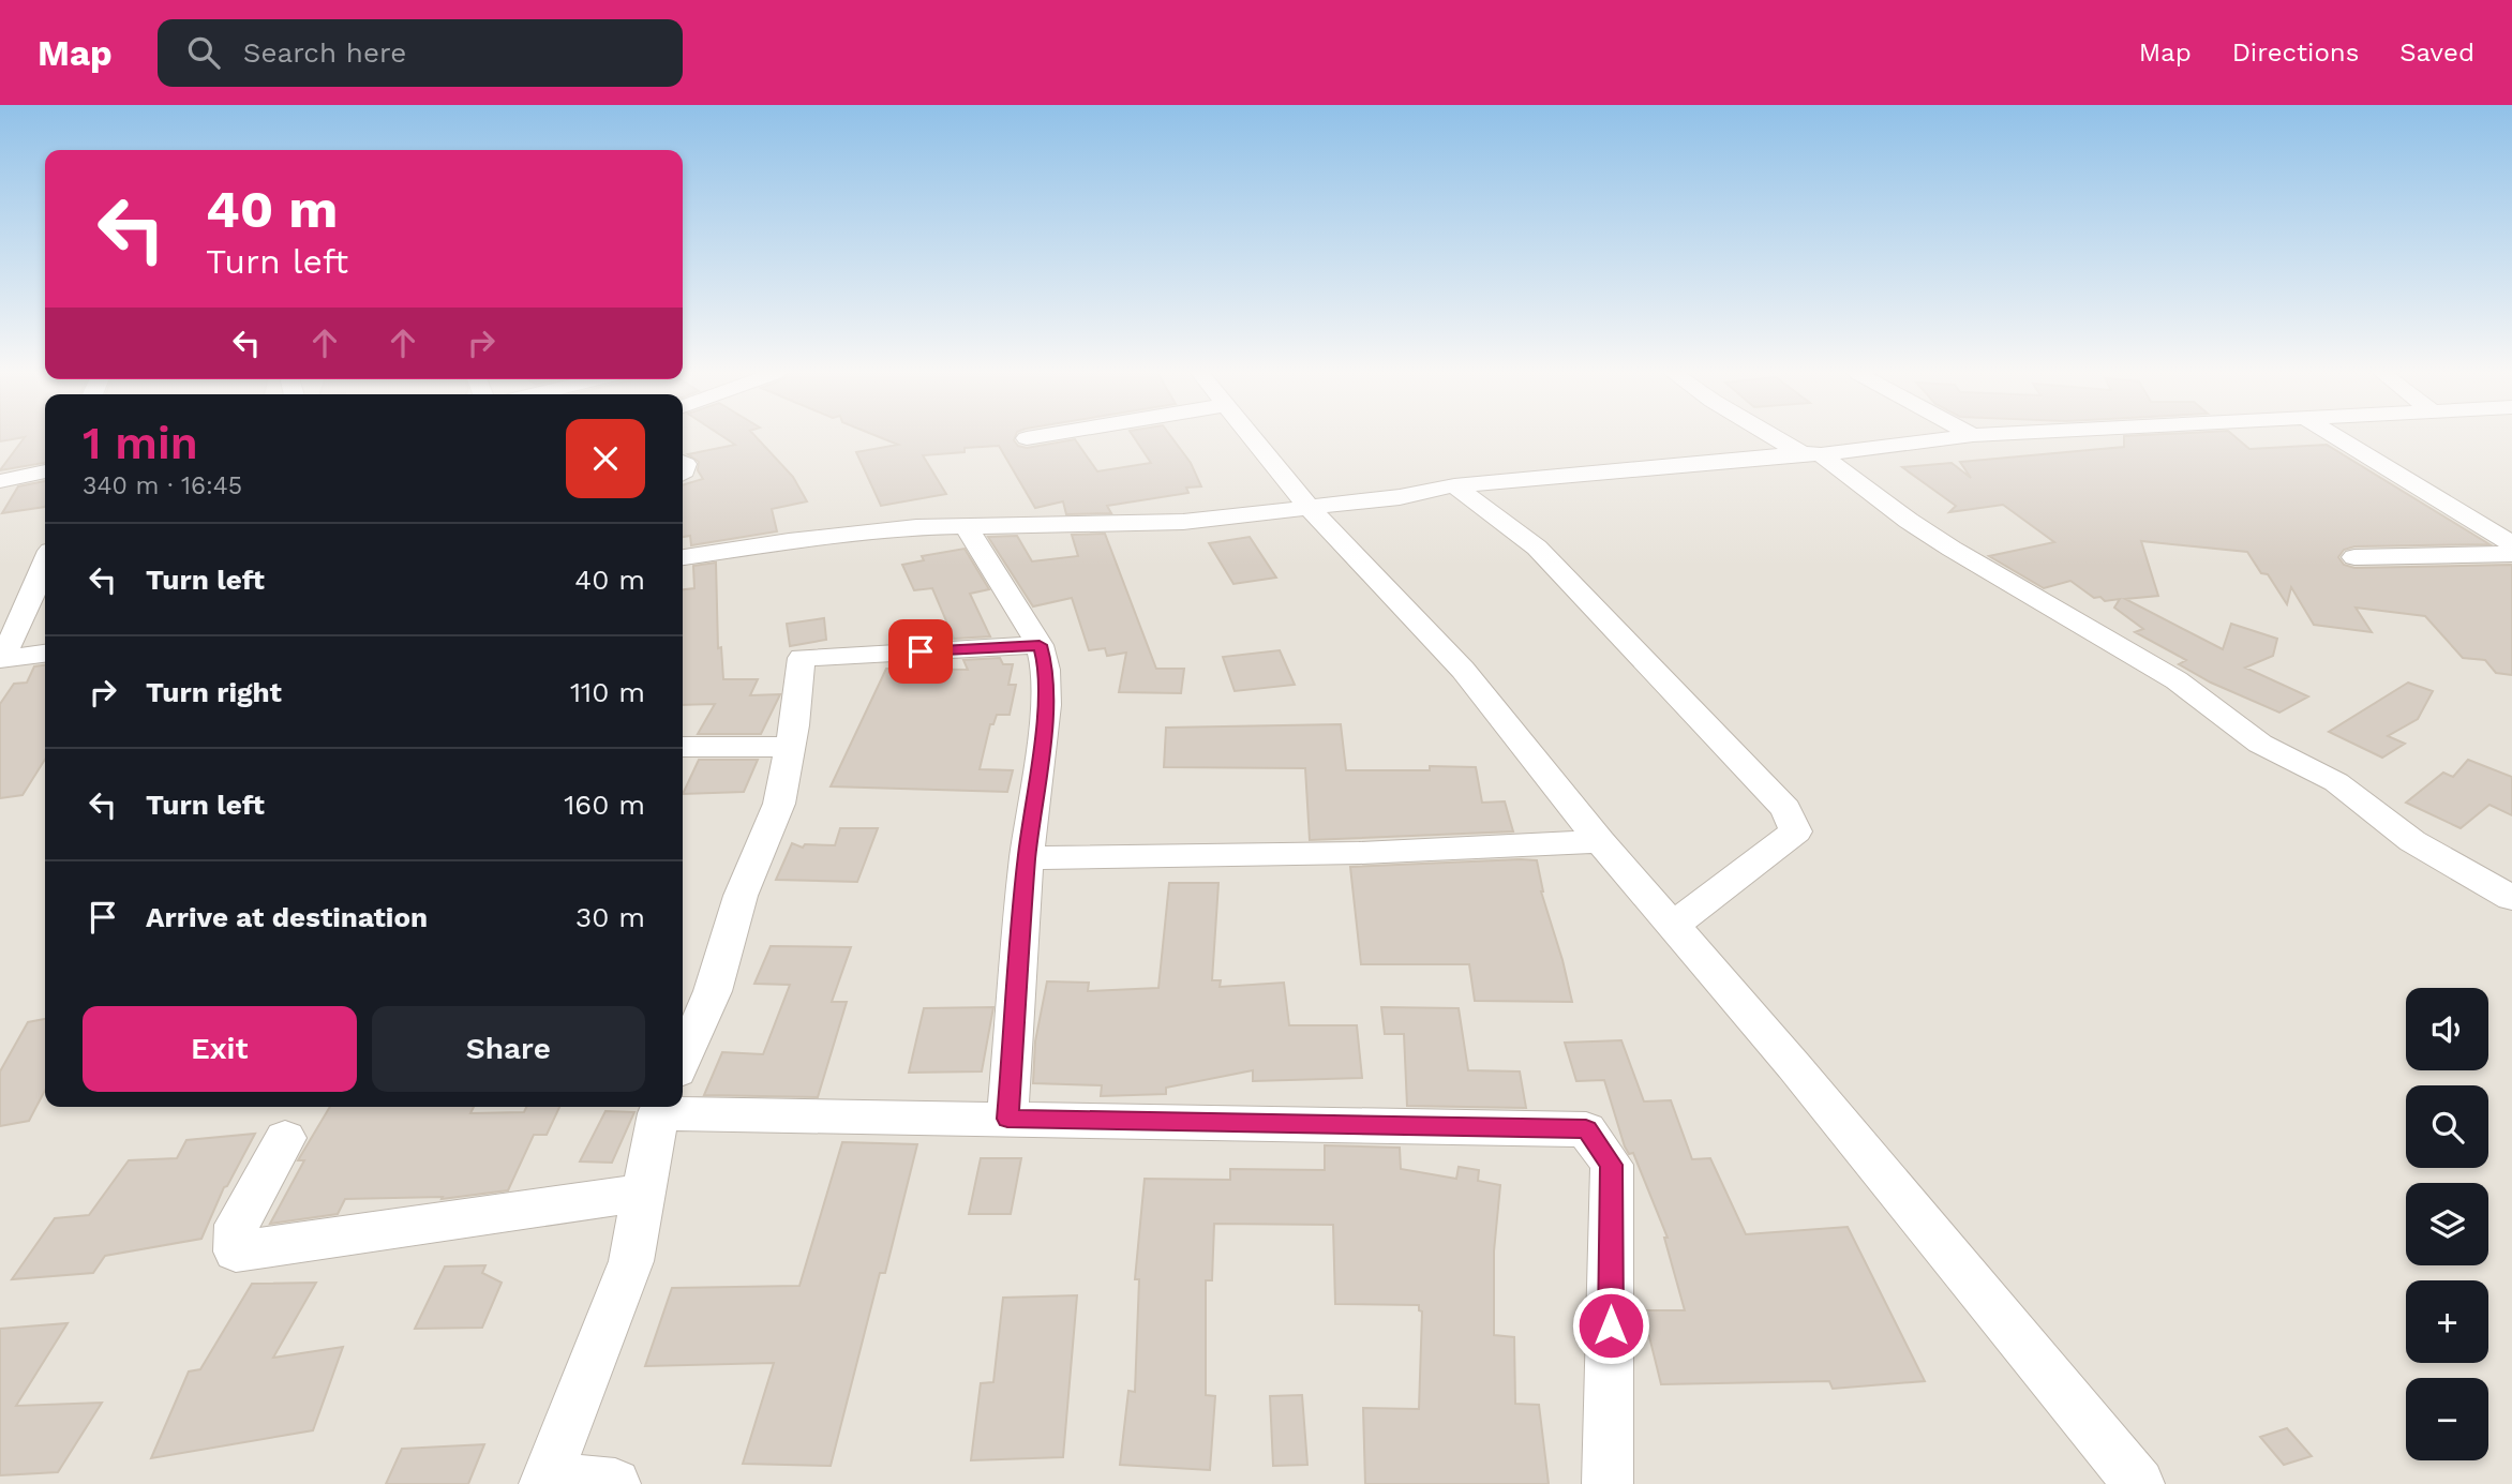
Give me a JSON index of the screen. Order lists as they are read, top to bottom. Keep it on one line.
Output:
{"page":{"header":"Map","search":"Search here","nav":["Map","Directions","Saved"],"turn":["40 m","Turn left"],"heading":["1 min","340 m · 16:45"],"list":[{"name":"Turn left","value":"40 m"},{"name":"Turn right","value":"110 m"},{"name":"Turn left","value":"160 m"},{"name":"Arrive at destination","value":"30 m"}],"map_buttons":["+","−"],"buttons":["Exit","Share"]}}
